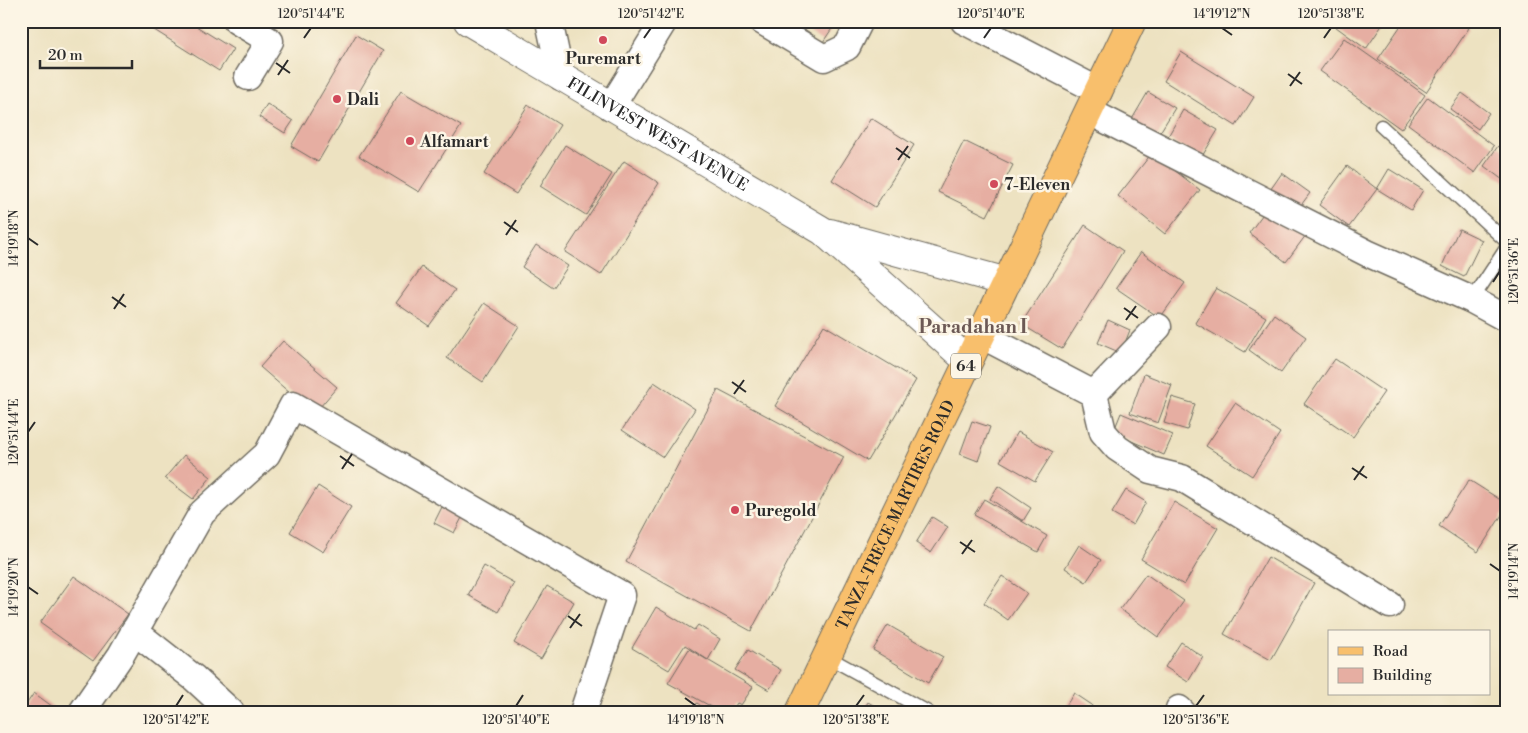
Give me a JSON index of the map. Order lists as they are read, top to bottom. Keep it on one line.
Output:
{"streets":{"main road":["64","TANZA-TRECE MARTIRES ROAD"],"street":["FILINVEST WEST AVENUE"]},"crossings":[["FILINVEST WEST AVENUE","TANZA-TRECE MARTIRES ROAD"]],"districts":["Paradahan I"],"places":["Puremart","Dali","Alfamart","7-Eleven","Puregold"],"legend":["Road","Building"],"scale_bar":"20 m","coordinates":["120°51'44\"E","120°51'42\"E","120°51'40\"E","14°19'12\"N","120°51'38\"E","14°19'18\"N","120°51'36\"E","14°19'14\"N","14°19'20\"N"]}
